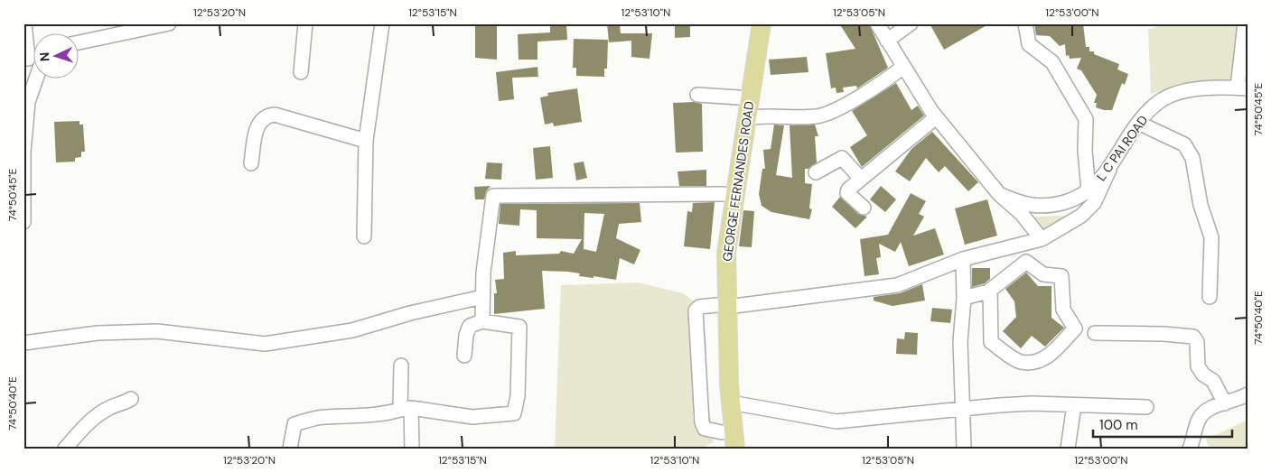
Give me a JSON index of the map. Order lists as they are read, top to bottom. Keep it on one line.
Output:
{"streets":{"main road":["GEORGE FERNANDES ROAD"],"street":["L C PAI ROAD"]},"scale_bar":"100 m","north":"left","coordinates":["12°53'20\"N","12°53'15\"N","12°53'10\"N","12°53'05\"N","12°53'00\"N","74°50'45\"E","74°50'40\"E"]}
